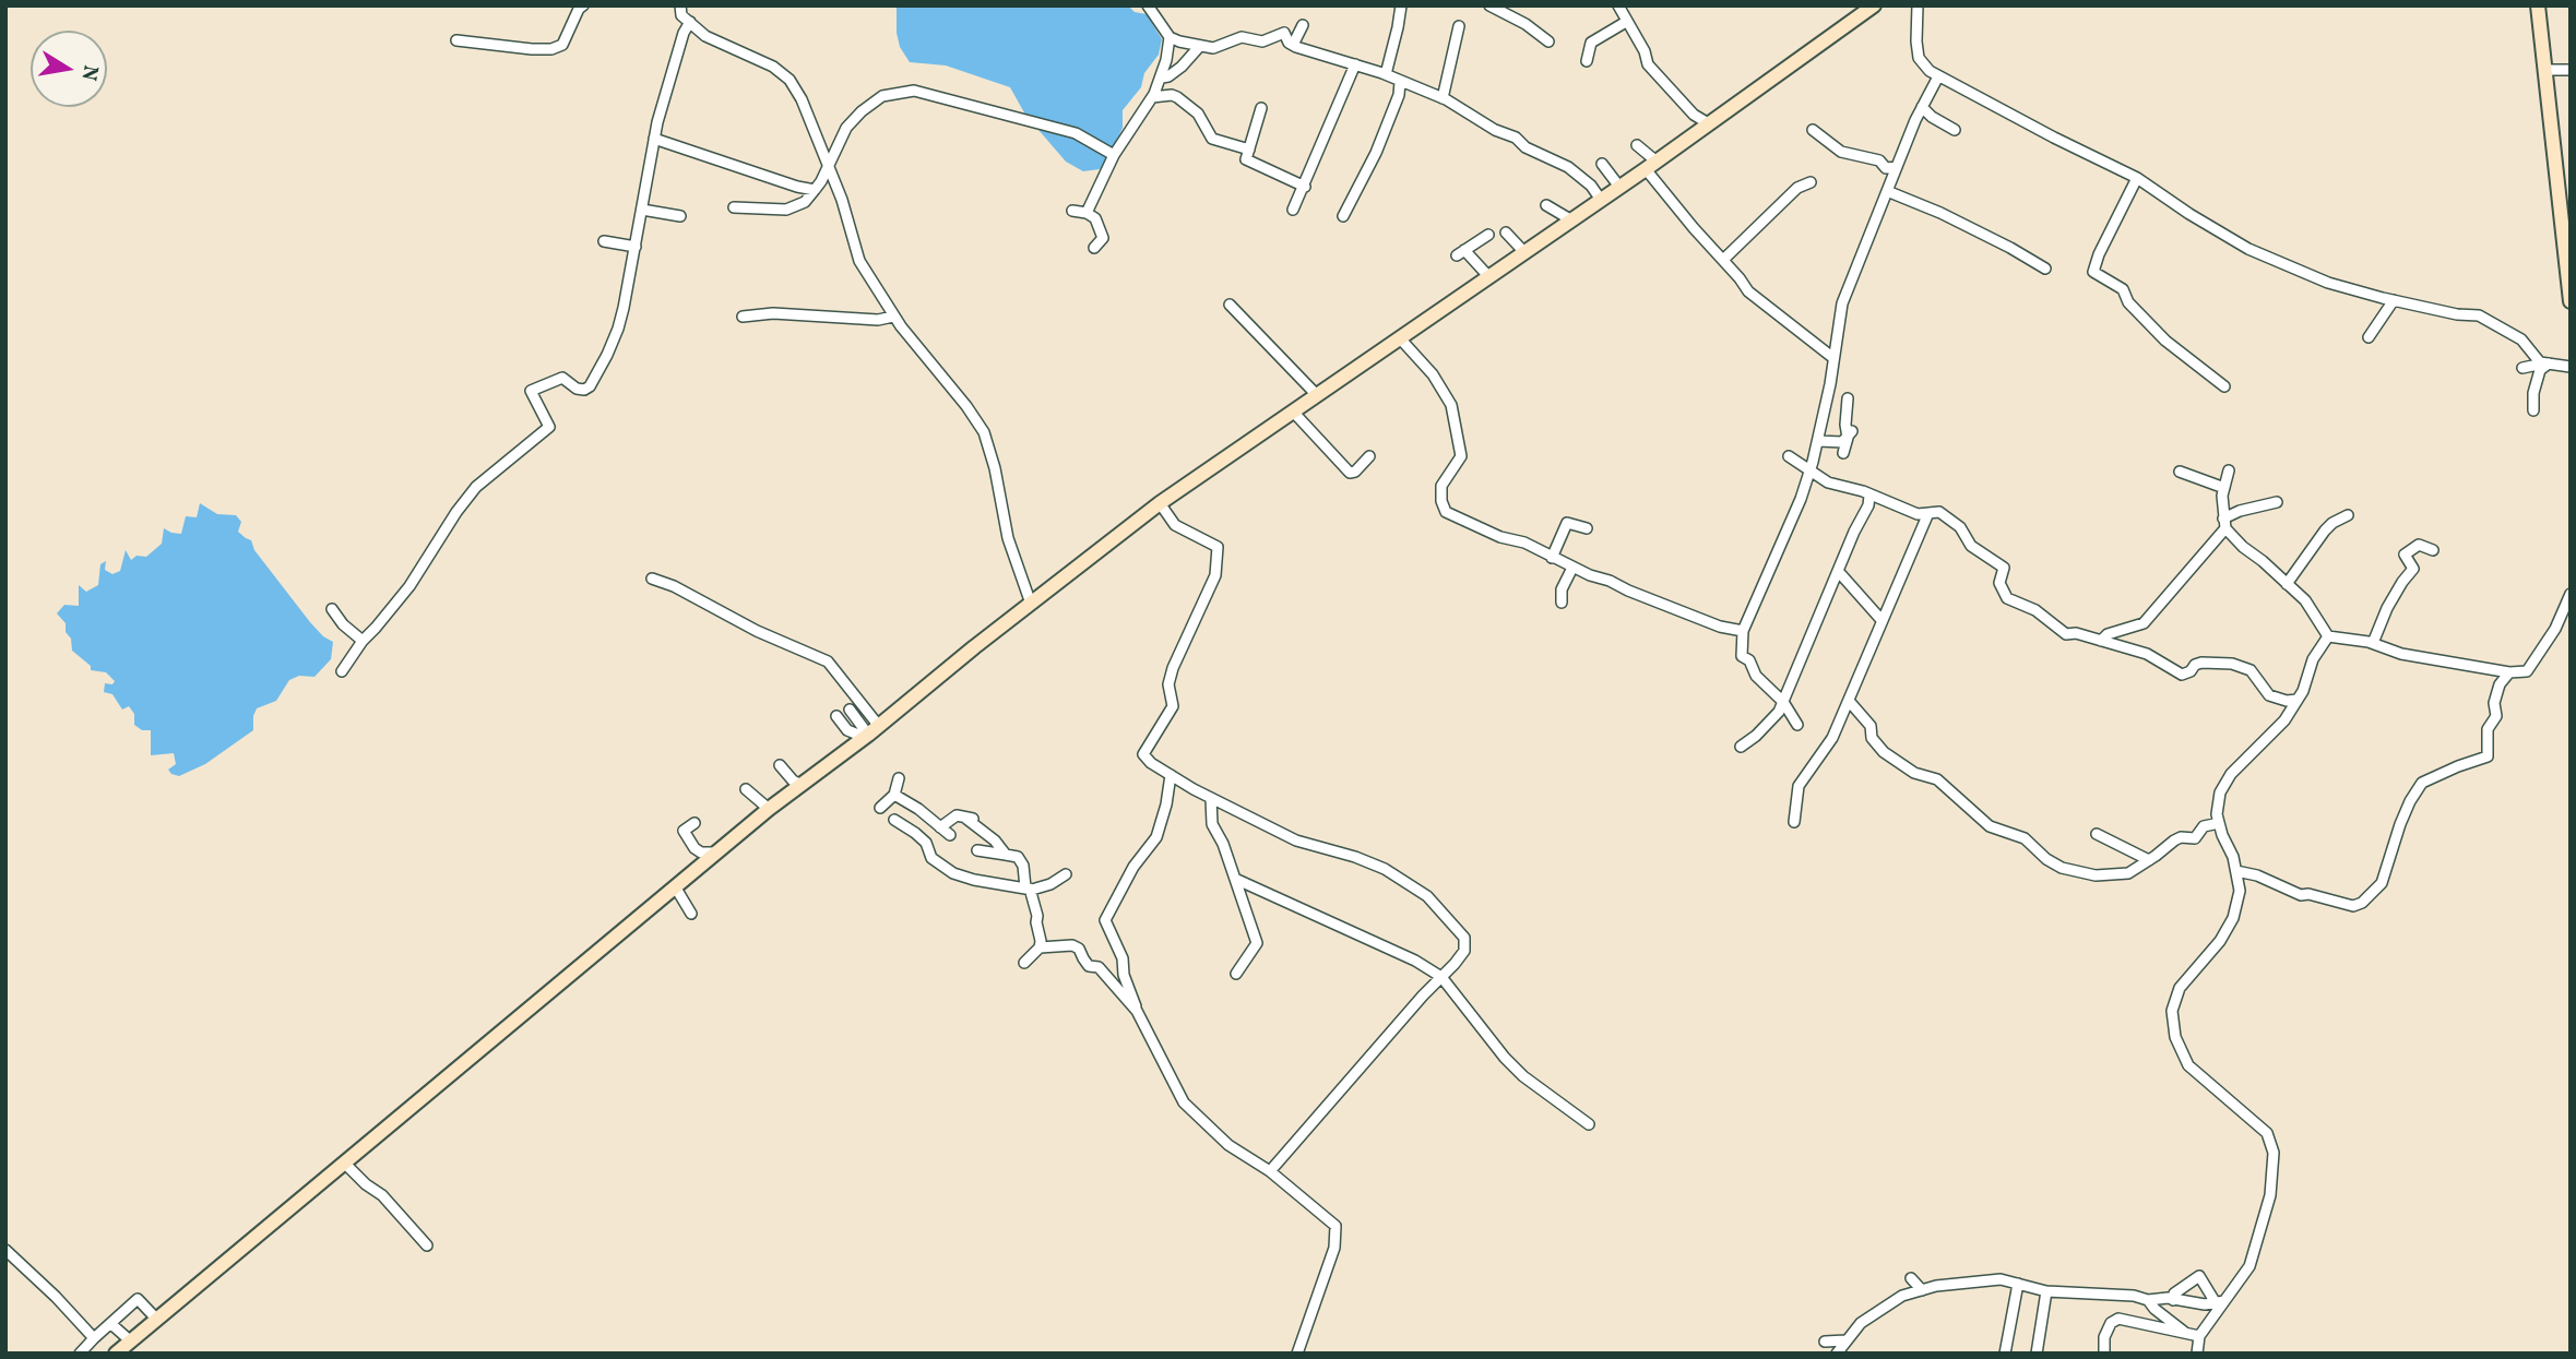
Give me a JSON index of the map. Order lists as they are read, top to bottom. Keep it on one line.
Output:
{"north":"right"}
